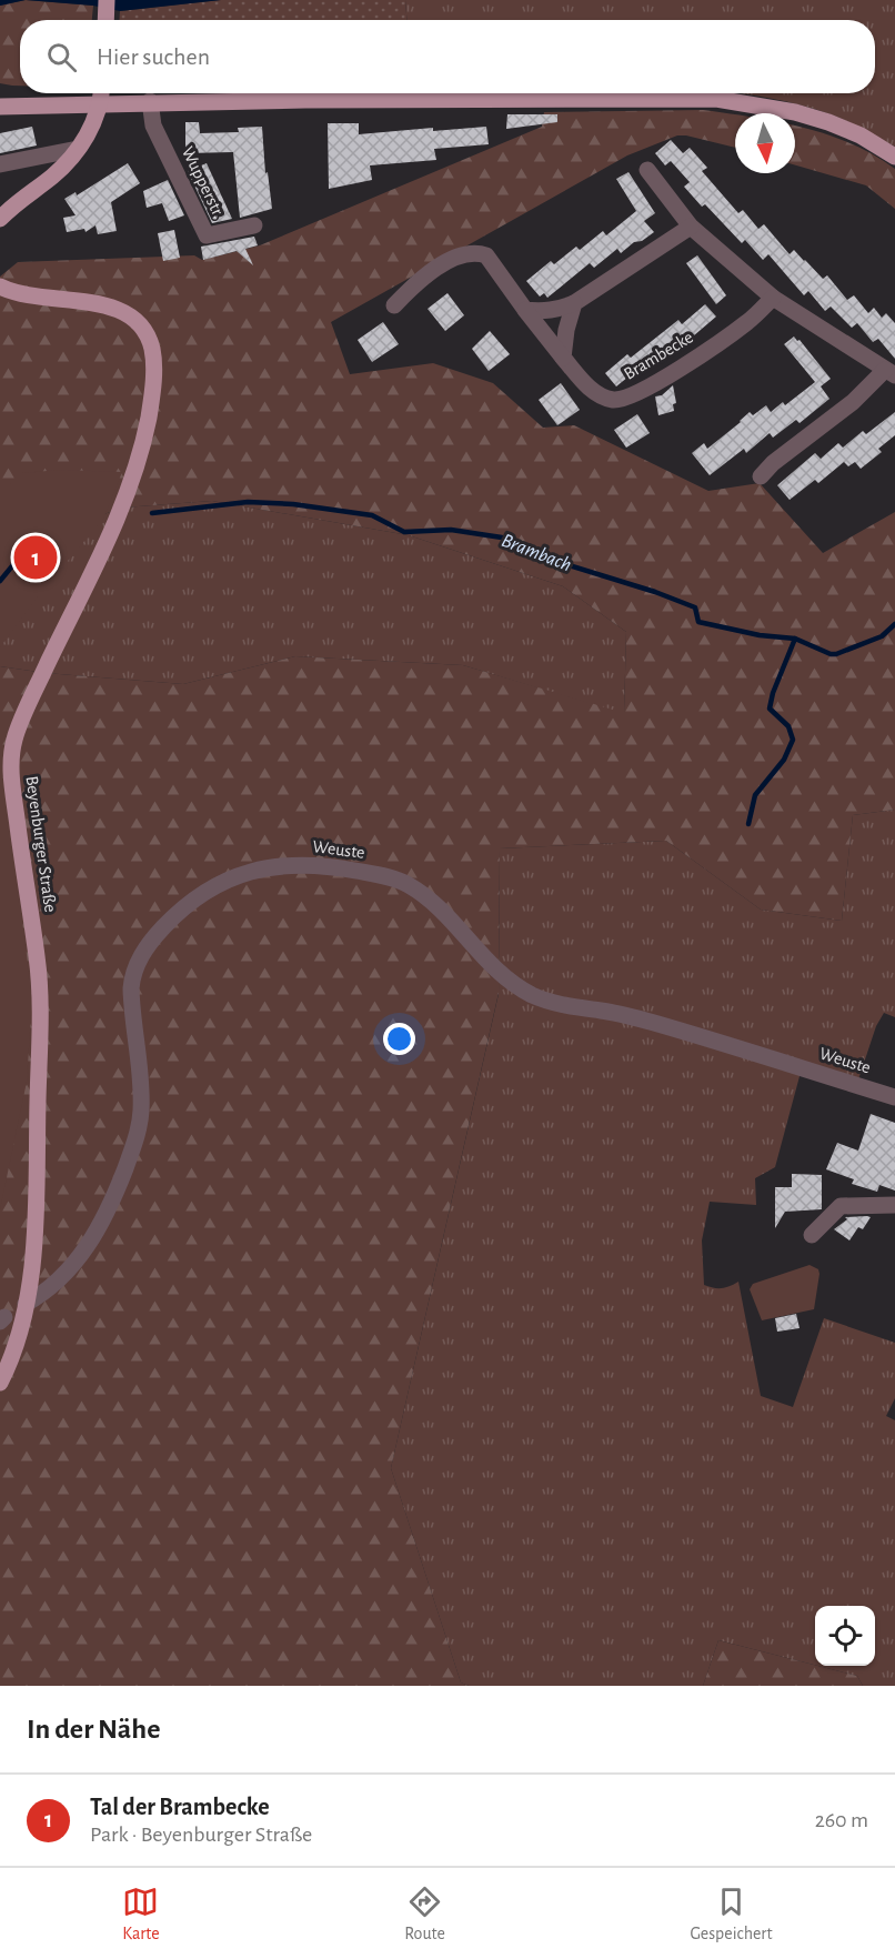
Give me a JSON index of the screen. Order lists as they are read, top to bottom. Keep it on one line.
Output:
{"streets":{"main road":["Beyenburger Straße"],"street":["Wupperstr.","Brambecke","Weuste"]},"crossings":[["Beyenburger Straße","Weuste"]],"water":["Brambach"],"north":"bottom","page":{"search":"Hier suchen","pins":"1","heading":"In der Nähe","list":[{"mark":"1","name":"Tal der Brambecke","note":"Park · Beyenburger Straße","value":"260 m"}],"nav":["Karte","Route","Gespeichert"]}}
